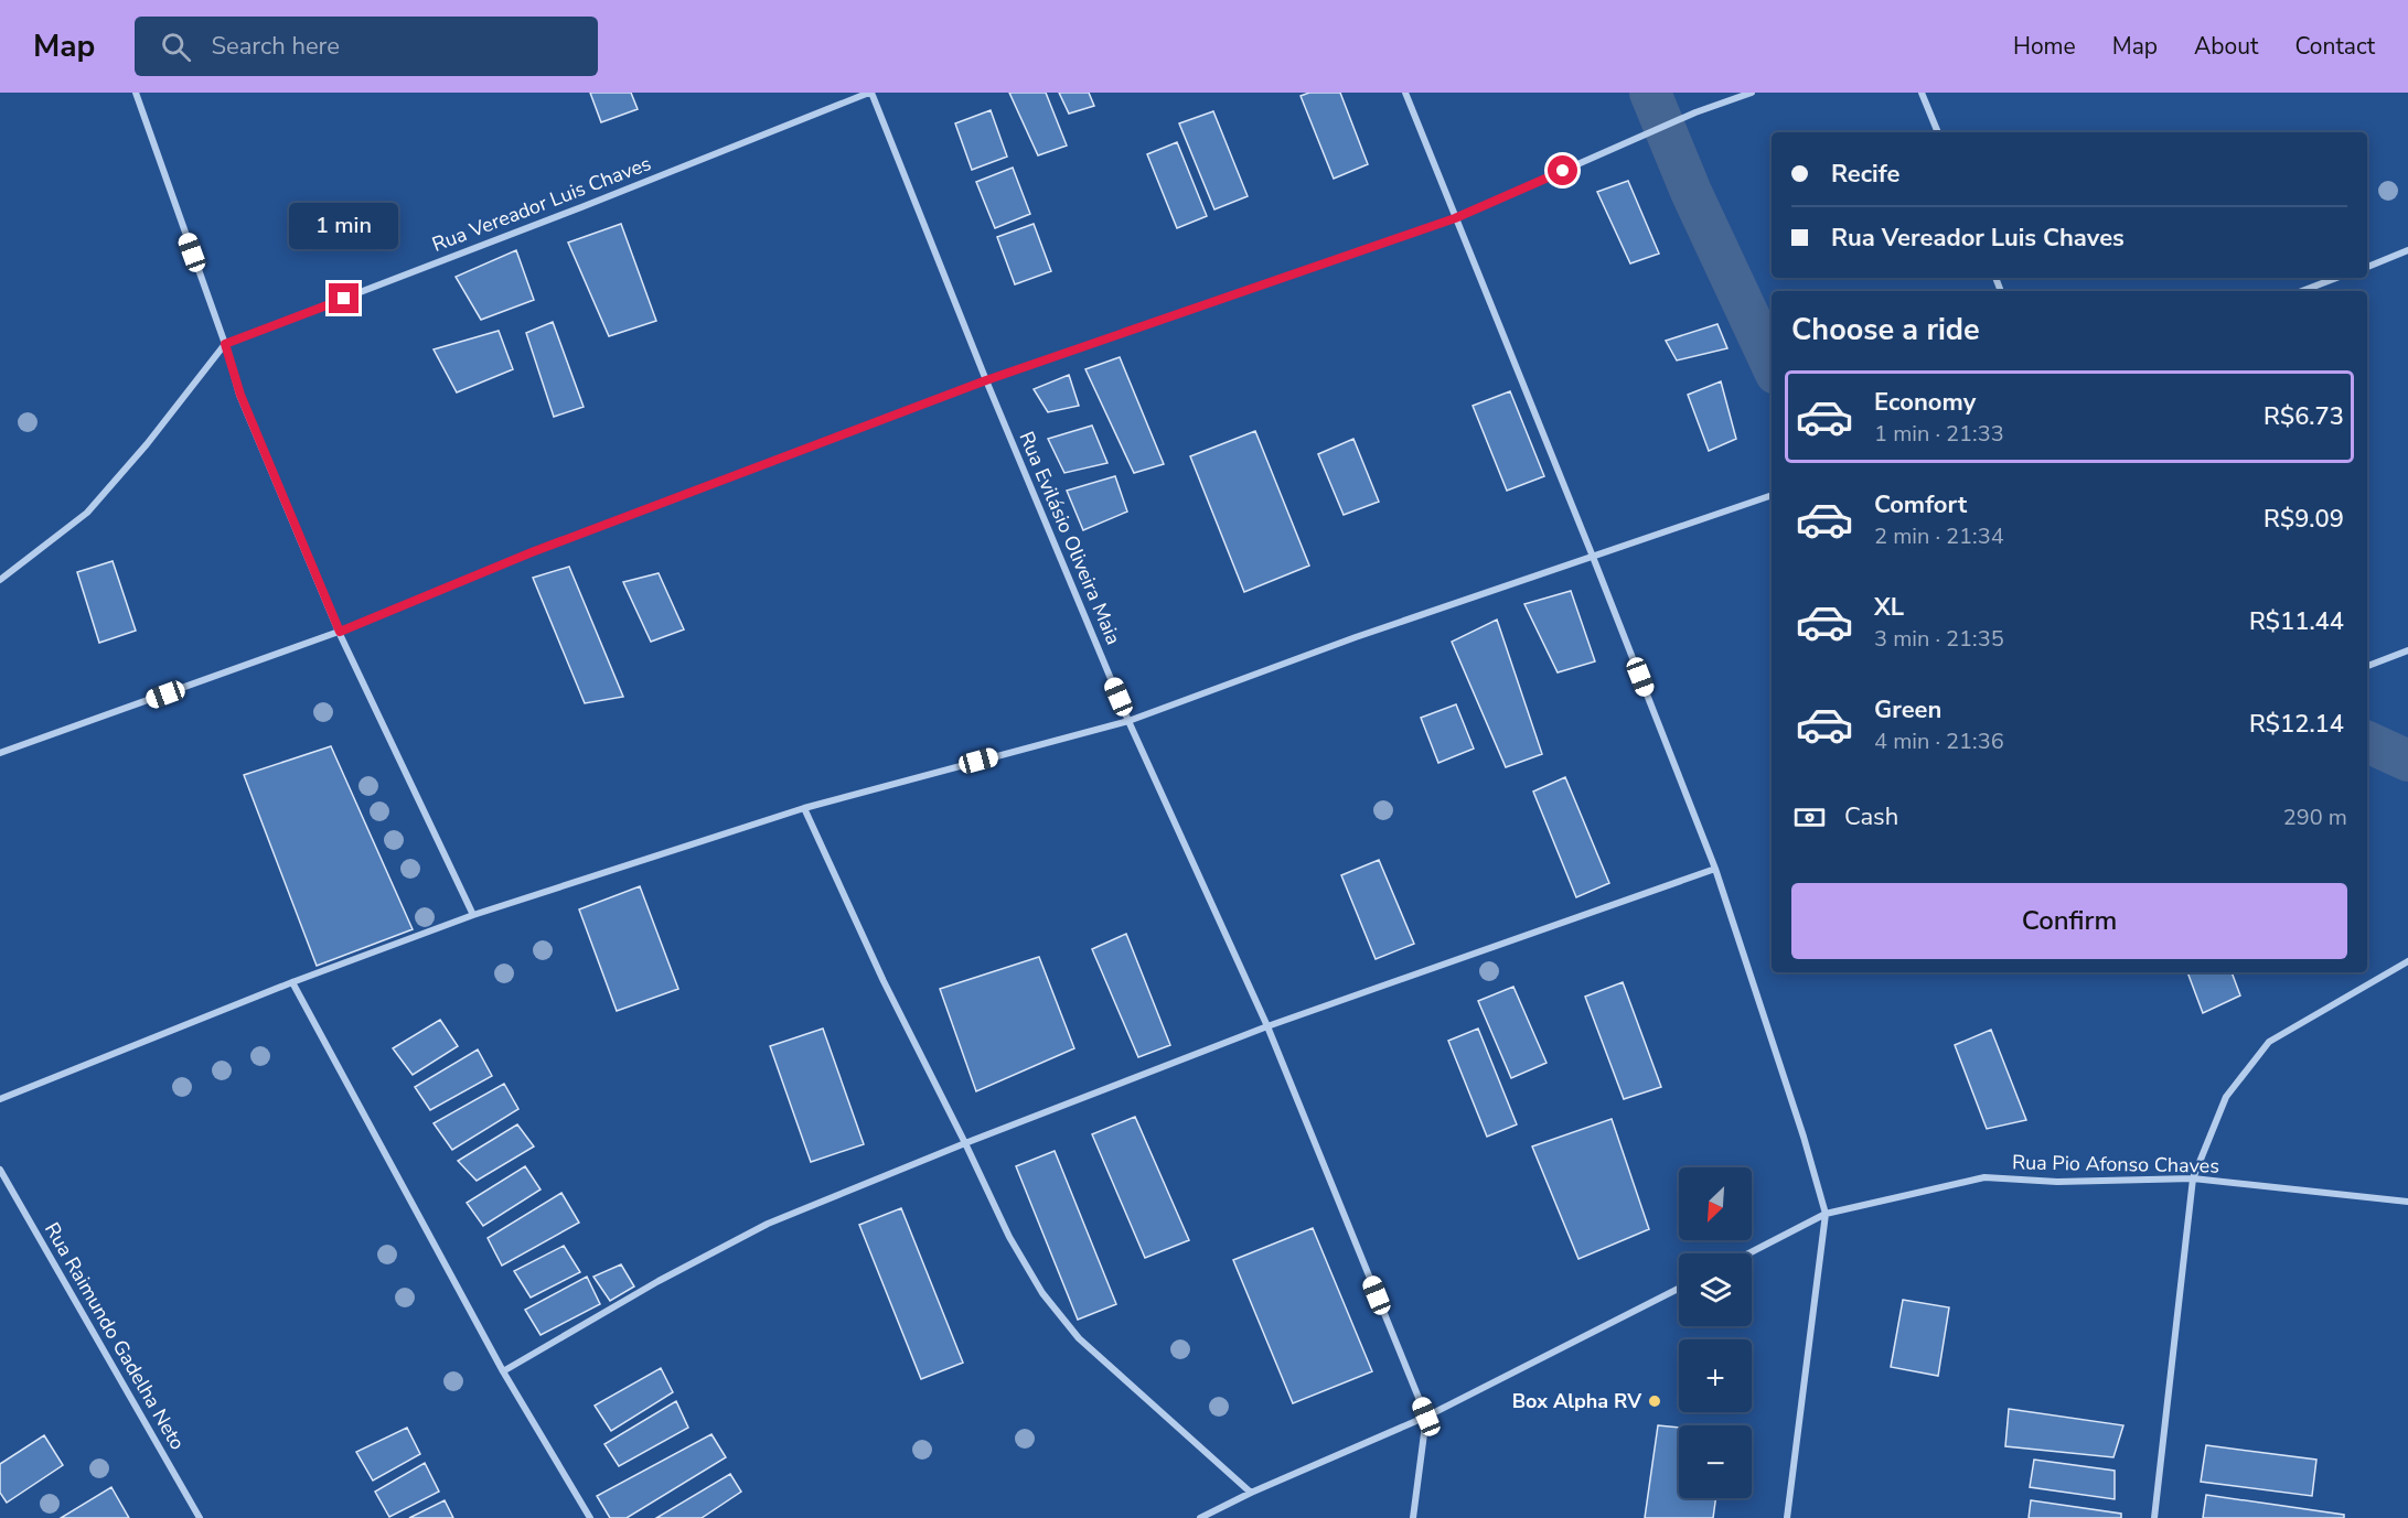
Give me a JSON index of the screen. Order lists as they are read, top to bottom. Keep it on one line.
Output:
{"streets":{"street":["Rua Vereador Luis Chaves","Rua Evilásio Oliveira Maia","Rua Pio Afonso Chaves","Rua Raimundo Gadelha Neto"]},"crossings":[["Rua Vereador Luis Chaves","Rua Evilásio Oliveira Maia"]],"places":["Box Alpha RV"],"north":"bottom left","page":{"header":"Map","search":"Search here","nav":["Home","Map","About","Contact"],"banner":["Recife","Rua Vereador Luis Chaves"],"bubble":"1 min","heading":"Choose a ride","list":[{"name":"Economy","note":"1 min · 21:33","value":"R$6.73"},{"name":"Comfort","note":"2 min · 21:34","value":"R$9.09"},{"name":"XL","note":"3 min · 21:35","value":"R$11.44"},{"name":"Green","note":"4 min · 21:36","value":"R$12.14"}],"pay":["Cash","290 m"],"buttons":"Confirm","map_buttons":["+","−"]}}
